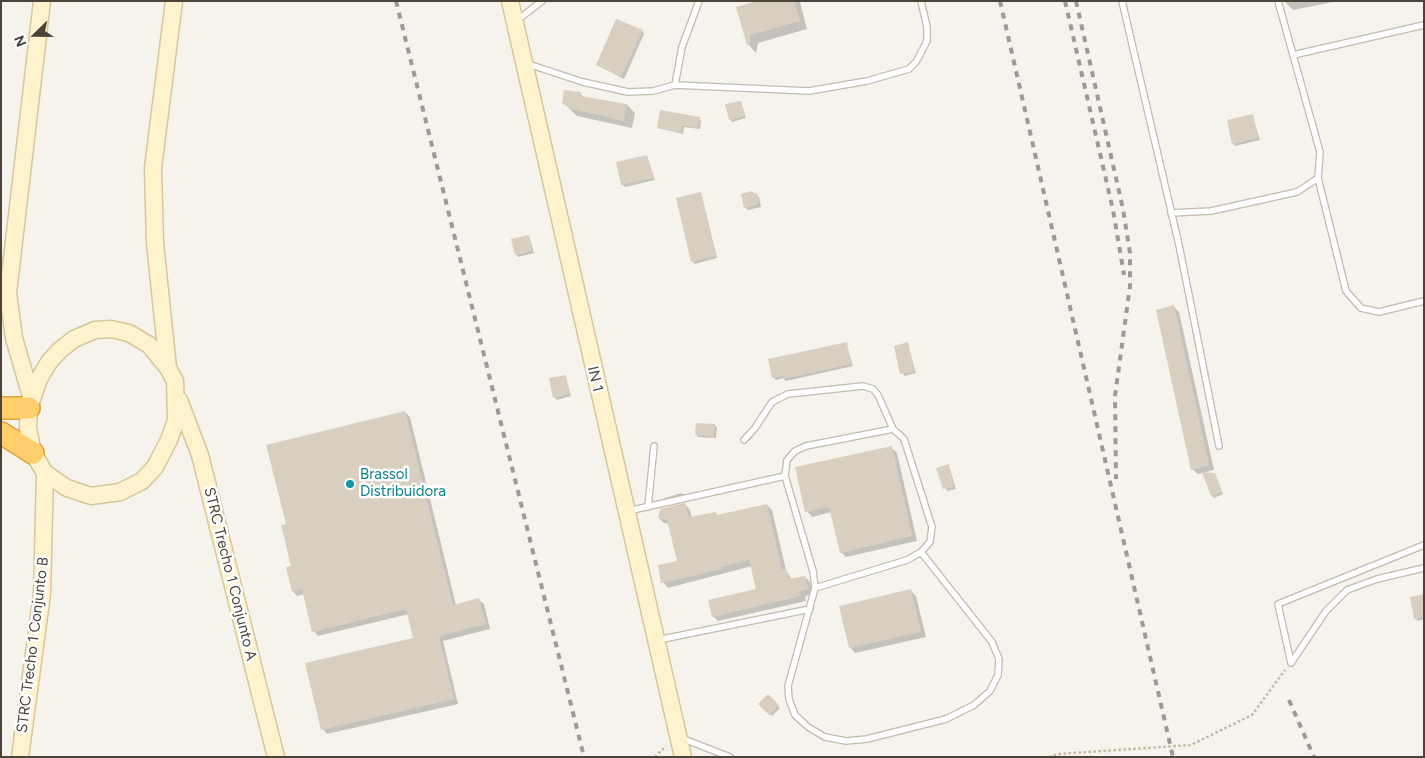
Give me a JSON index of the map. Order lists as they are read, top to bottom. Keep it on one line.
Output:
{"streets":{"main road":["IN 1","STRC Trecho 1 Conjunto A","STRC Trecho 1 Conjunto B"]},"crossings":[["STRC Trecho 1 Conjunto A","STRC Trecho 1 Conjunto B"]],"places":["Brassol Distribuidora"],"north":"left"}
